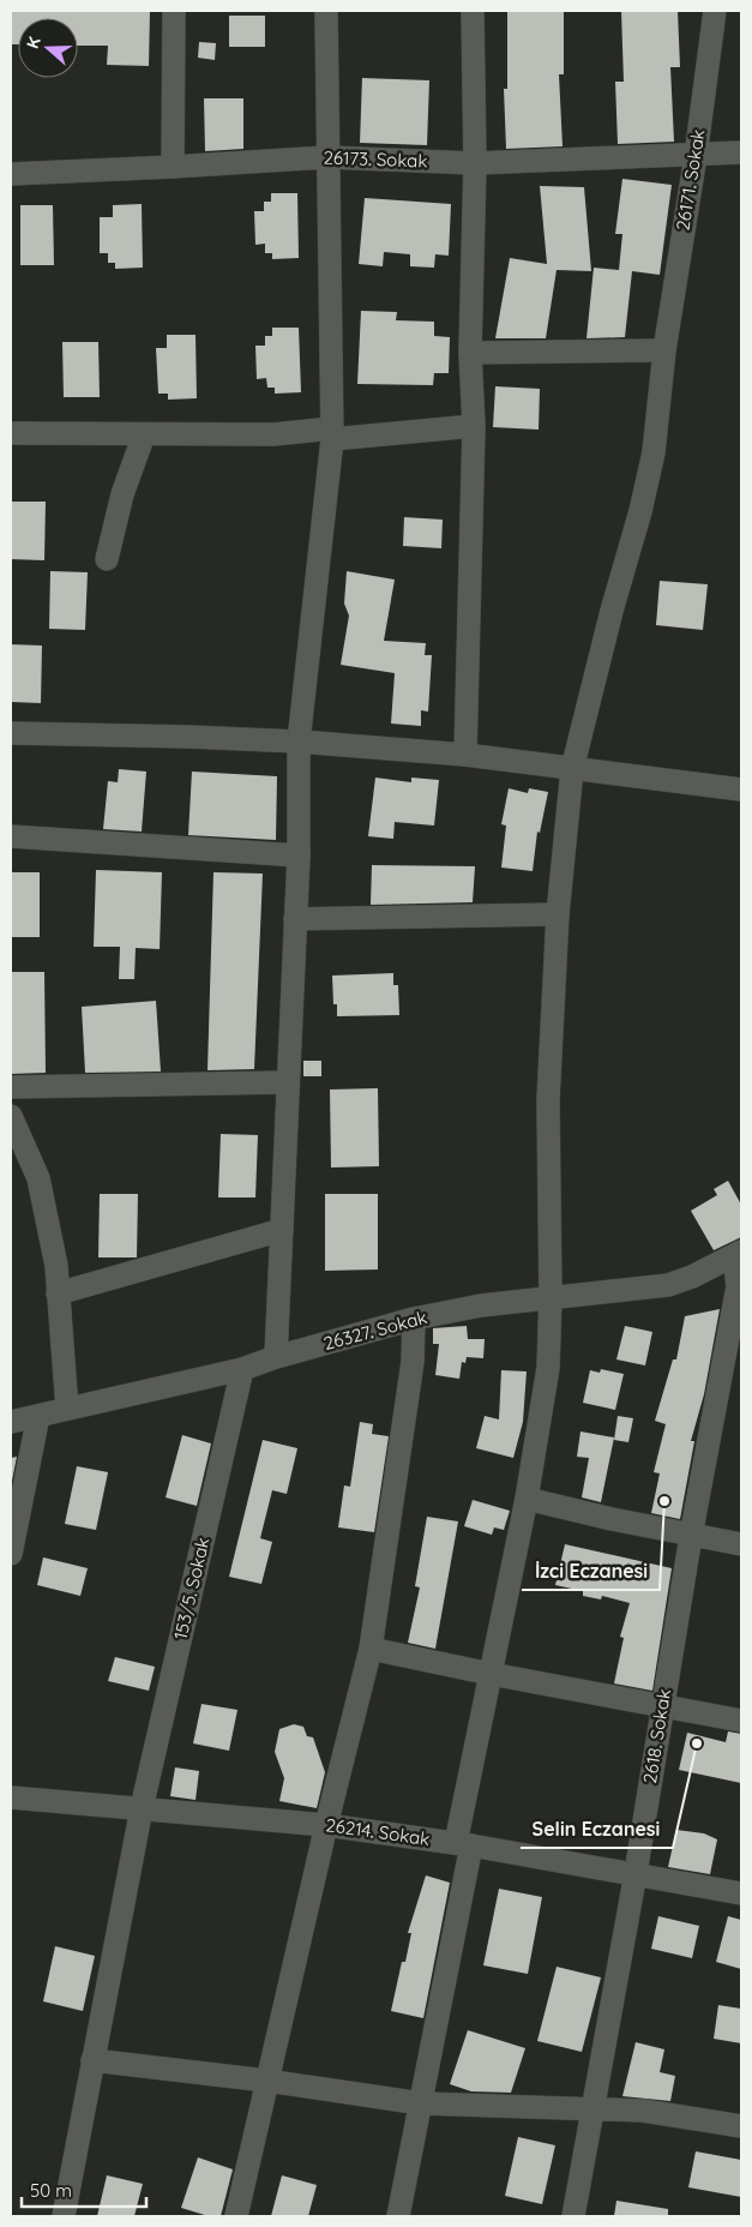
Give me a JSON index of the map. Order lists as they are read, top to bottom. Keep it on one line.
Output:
{"streets":{"street":["26173. Sokak","26171. Sokak","26327. Sokak","153/5. Sokak","2618. Sokak","26214. Sokak"]},"crossings":[["26173. Sokak","26171. Sokak"],["26171. Sokak","26327. Sokak"],["26171. Sokak","26214. Sokak"],["26327. Sokak","153/5. Sokak"],["26327. Sokak","2618. Sokak"],["153/5. Sokak","26214. Sokak"],["2618. Sokak","26214. Sokak"]],"places":["İzci Eczanesi","Selin Eczanesi"],"scale_bar":"50 m","north":"left"}
